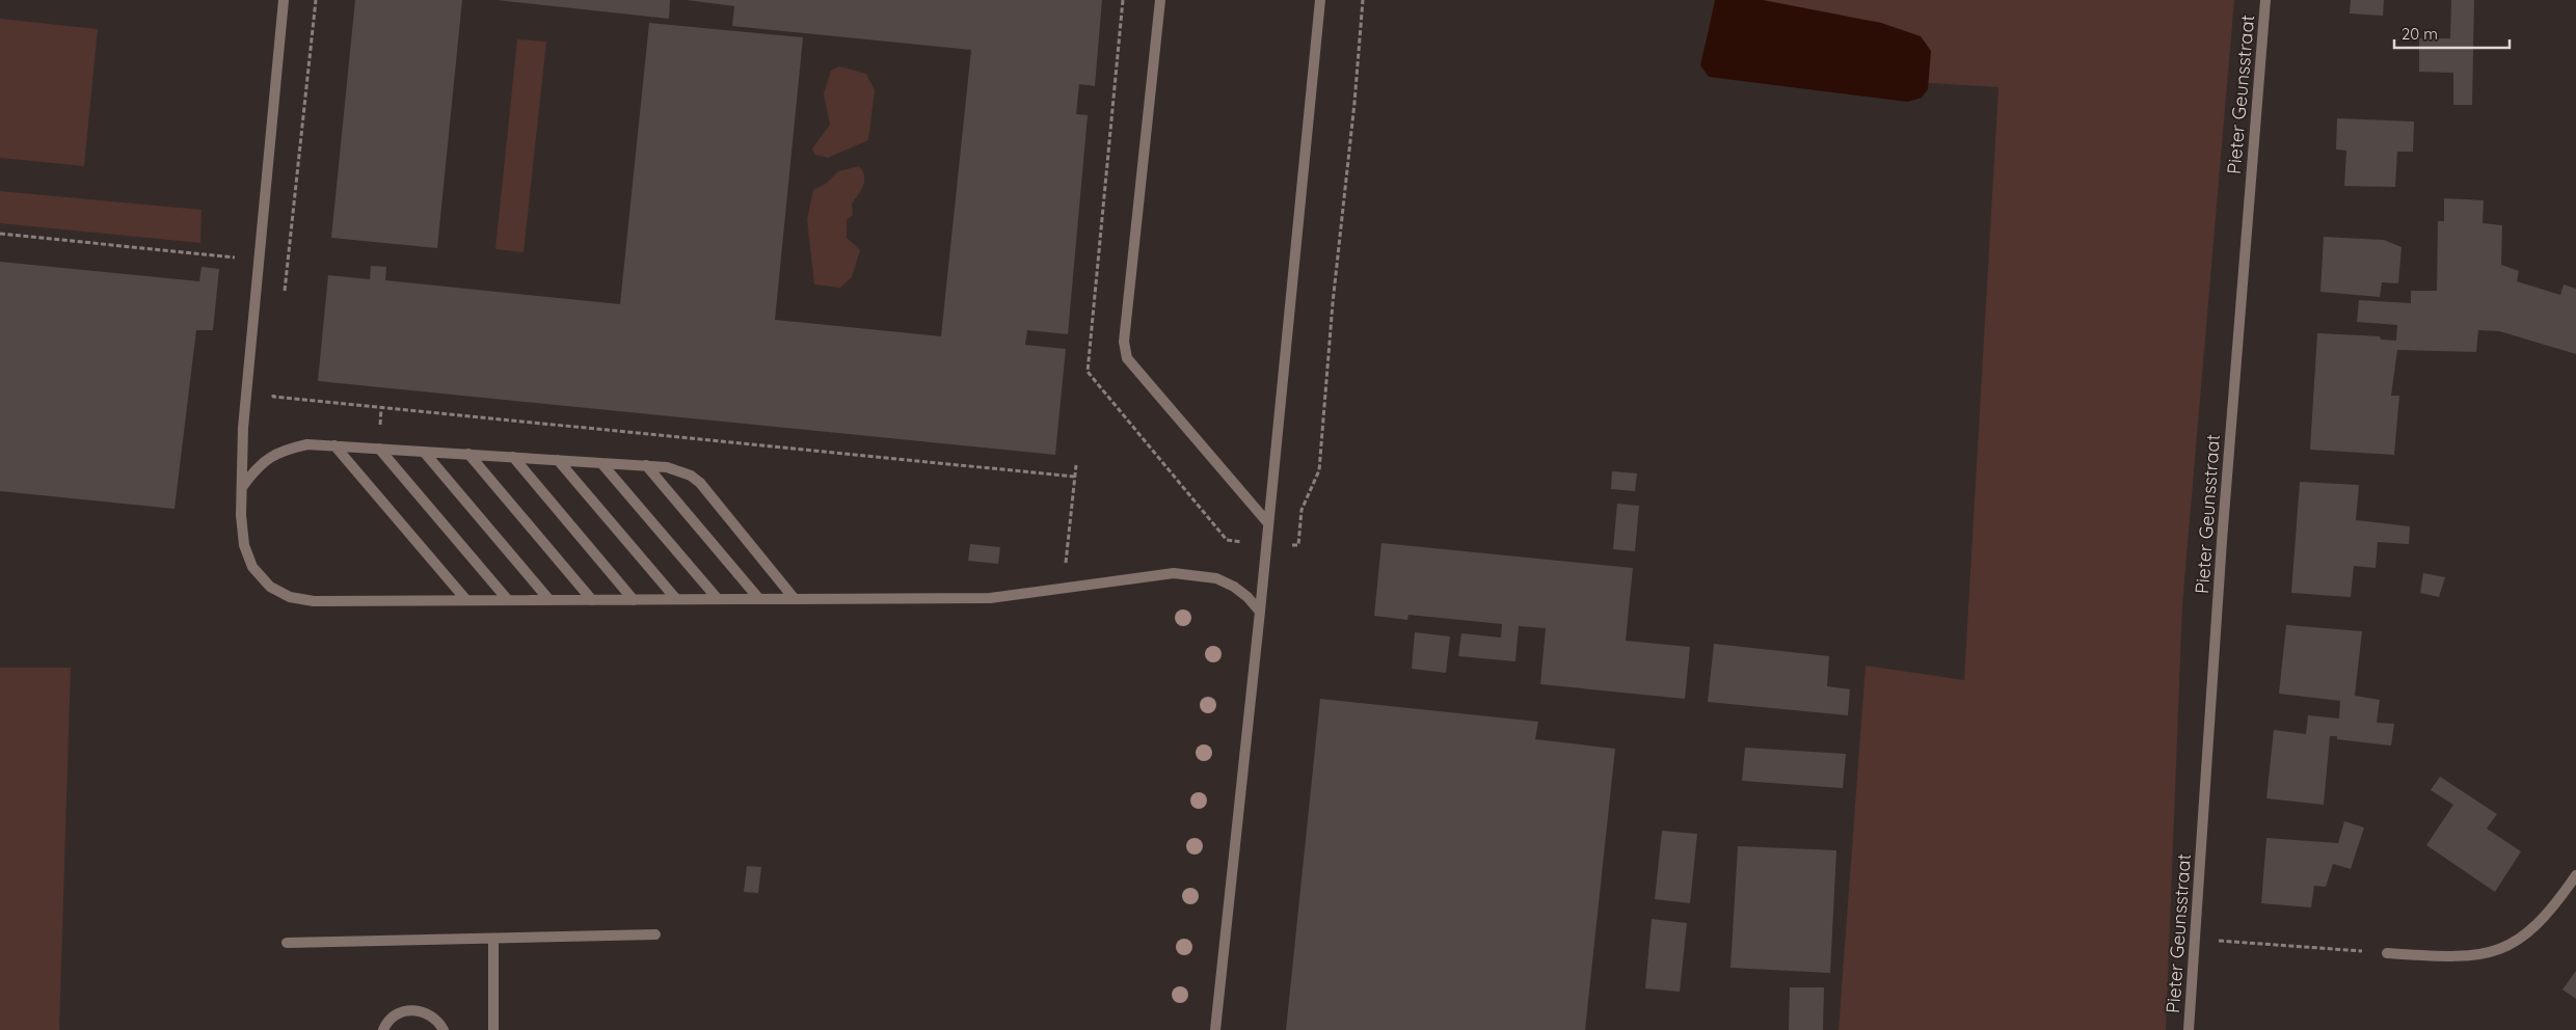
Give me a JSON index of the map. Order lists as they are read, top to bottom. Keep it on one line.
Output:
{"streets":{"street":["Pieter Geunsstraat"]},"scale_bar":"20 m"}
